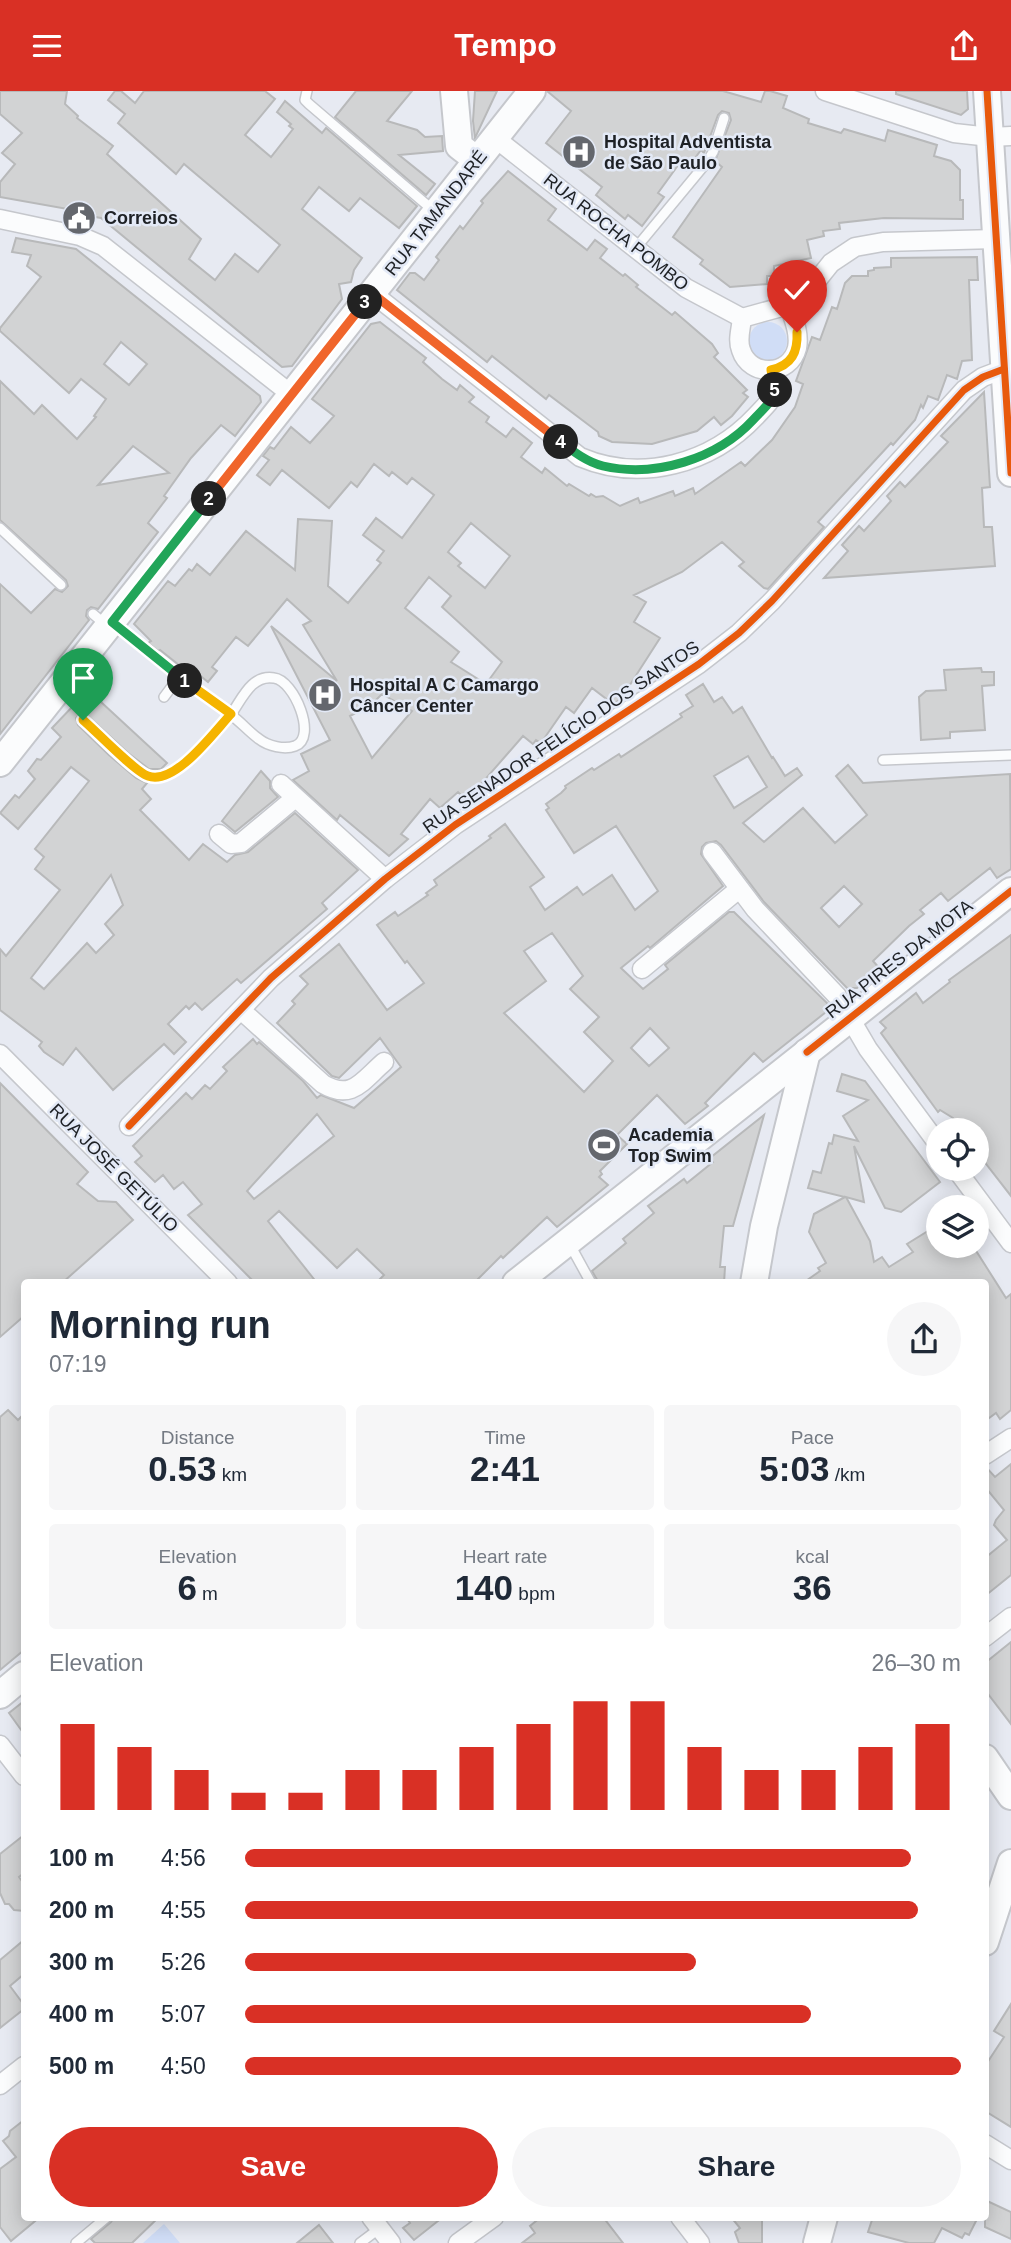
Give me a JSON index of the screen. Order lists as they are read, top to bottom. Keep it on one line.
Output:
{"streets":{"street":["RUA TAMANDARÉ","RUA ROCHA POMBO","RUA SENADOR FELÍCIO DOS SANTOS","RUA PIRES DA MOTA","RUA JOSÉ GETÚLIO"]},"crossings":[["RUA TAMANDARÉ","RUA ROCHA POMBO"]],"places":{"hospital":["Hospital Adventista de São Paulo","Hospital A C Camargo Câncer Center"],"public building":["Correios"],"sports":["Academia Top Swim"]},"page":{"header":"Tempo","pins":["3","5","4","2","1"],"heading":["Morning run","07:19"],"stats":[["Distance","0.53 km"],["Time","2:41"],["Pace","5:03 /km"],["Elevation","6 m"],["Heart rate","140 bpm"],["kcal","36"]],"chart":["Elevation","26–30 m"],"list":[{"name":"100 m","note":"4:56"},{"name":"200 m","note":"4:55"},{"name":"300 m","note":"5:26"},{"name":"400 m","note":"5:07"},{"name":"500 m","note":"4:50"}],"buttons":["Save","Share"]}}
